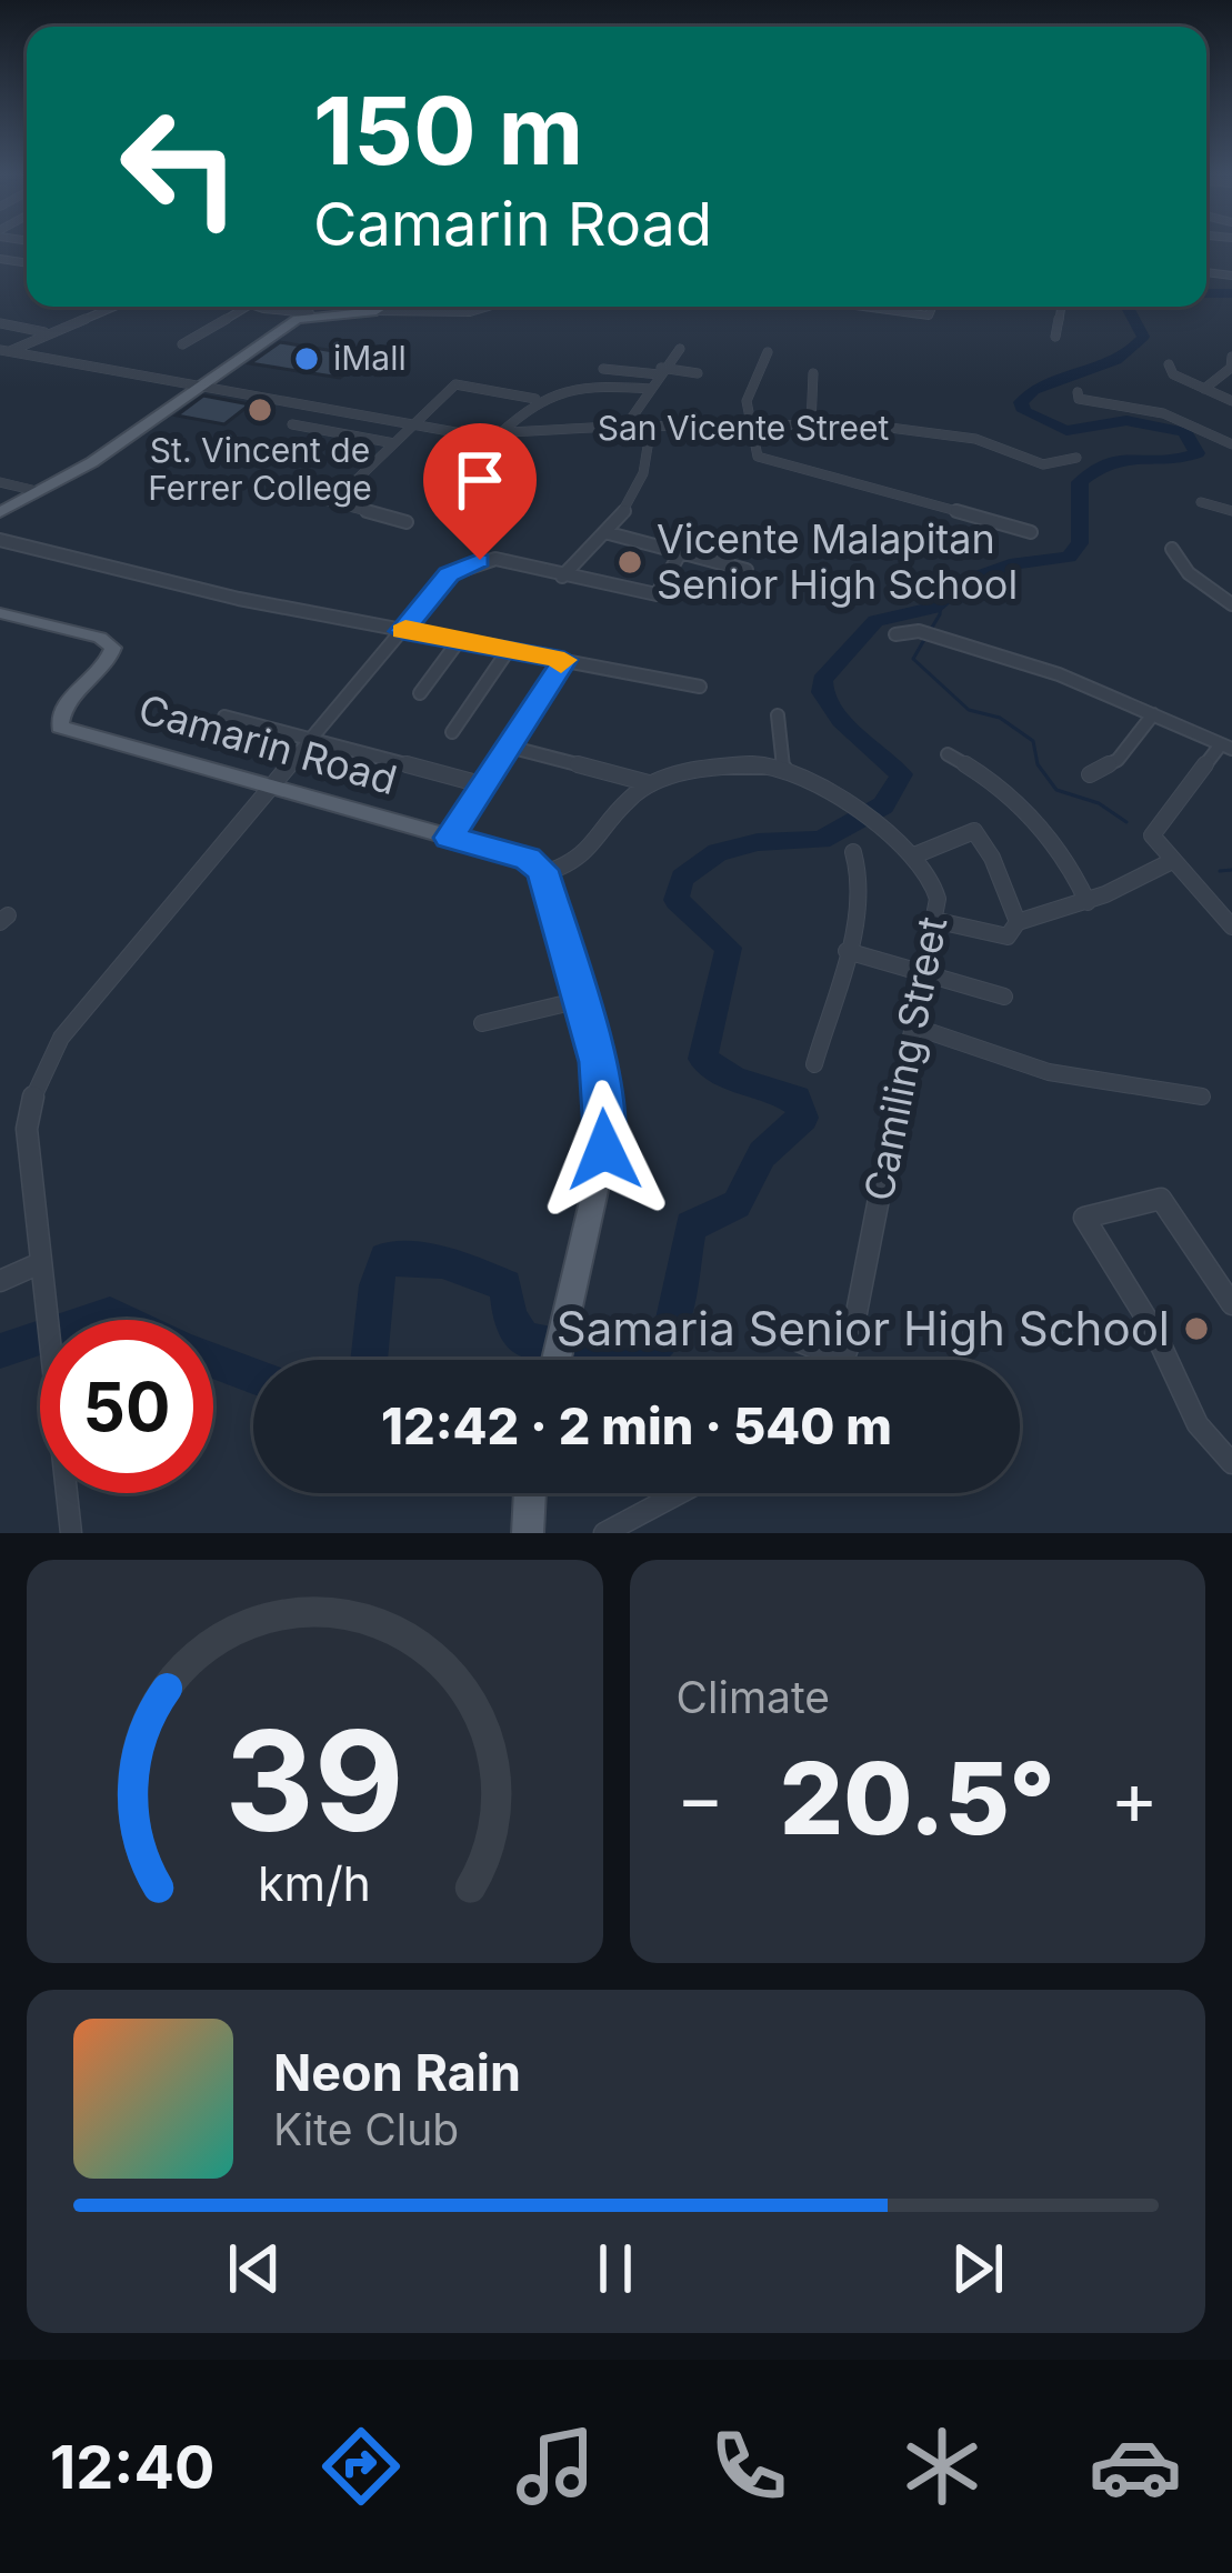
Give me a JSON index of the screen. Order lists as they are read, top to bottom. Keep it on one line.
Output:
{"streets":{"main road":["Camarin Road"],"street":["San Vicente Street","Camiling Street"]},"places":["iMall","St. Vincent de Ferrer College","Vicente Malapitan Senior High School","Samaria Senior High School"],"page":{"turn":["150 m","Camarin Road"],"limit":"50","trip":"12:42 · 2 min · 540 m","tile":"Climate","heat":["−","20.5°","+"],"song":["Neon Rain","Kite Club"],"tabs":"12:40","gauge":["39","km/h"]}}
